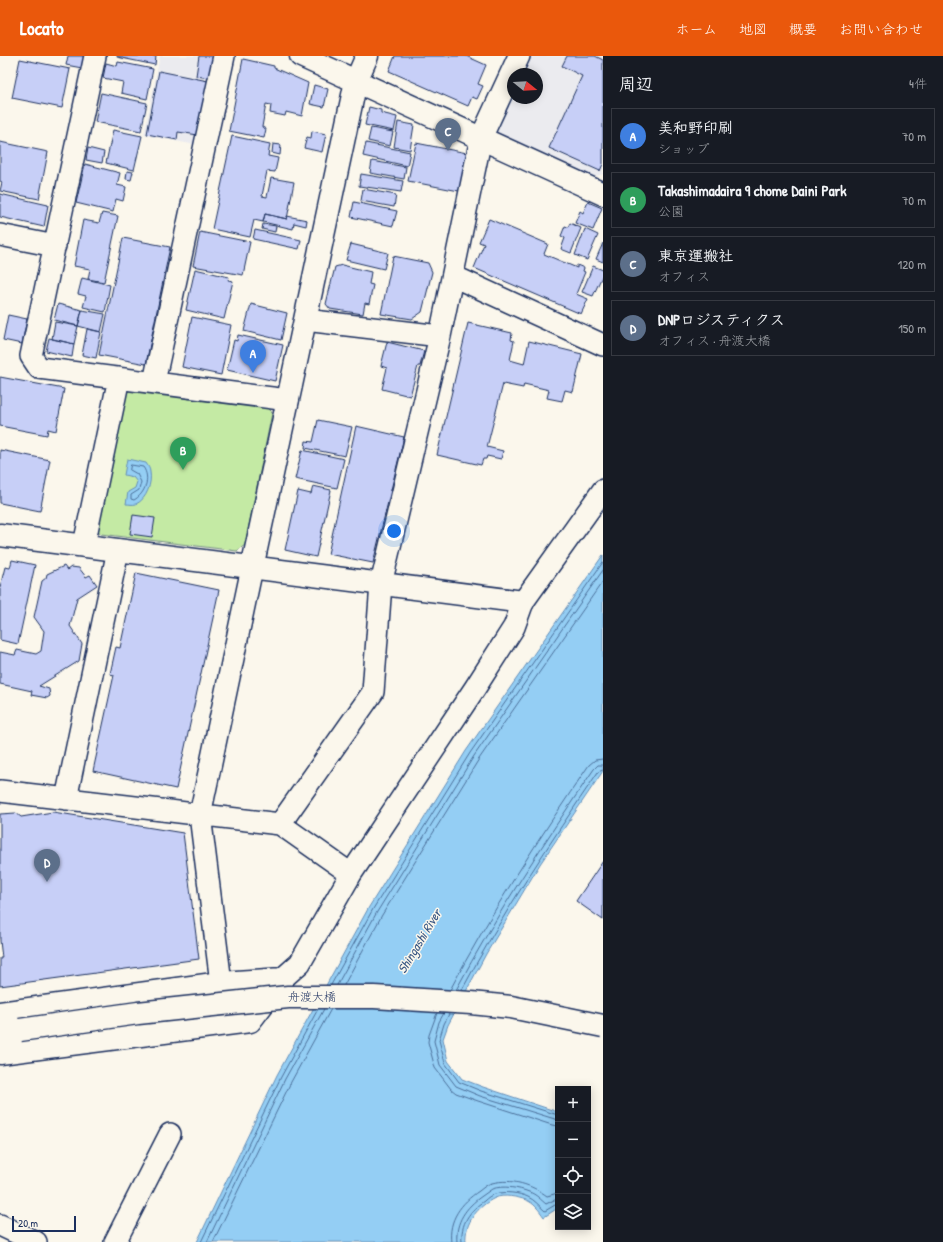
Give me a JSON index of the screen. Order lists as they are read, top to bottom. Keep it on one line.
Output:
{"streets":{"street":["舟渡大橋"]},"water":["Shingashi River"],"scale_bar":"20 m","north":"right","page":{"header":"Locato","nav":["ホーム","地図","概要","お問い合わせ"],"heading":["周辺","4件"],"list":[{"mark":"A","name":"美和野印刷","note":"ショップ","value":"70 m"},{"mark":"B","name":"Takashimadaira 9 chome Daini Park","note":"公園","value":"70 m"},{"mark":"C","name":"東京運搬社","note":"オフィス","value":"120 m"},{"mark":"D","name":"DNPロジスティクス","note":"オフィス · 舟渡大橋","value":"150 m"}],"pins":["C","A","B","D"],"map_buttons":["+","−"],"scale":"20 m"}}
